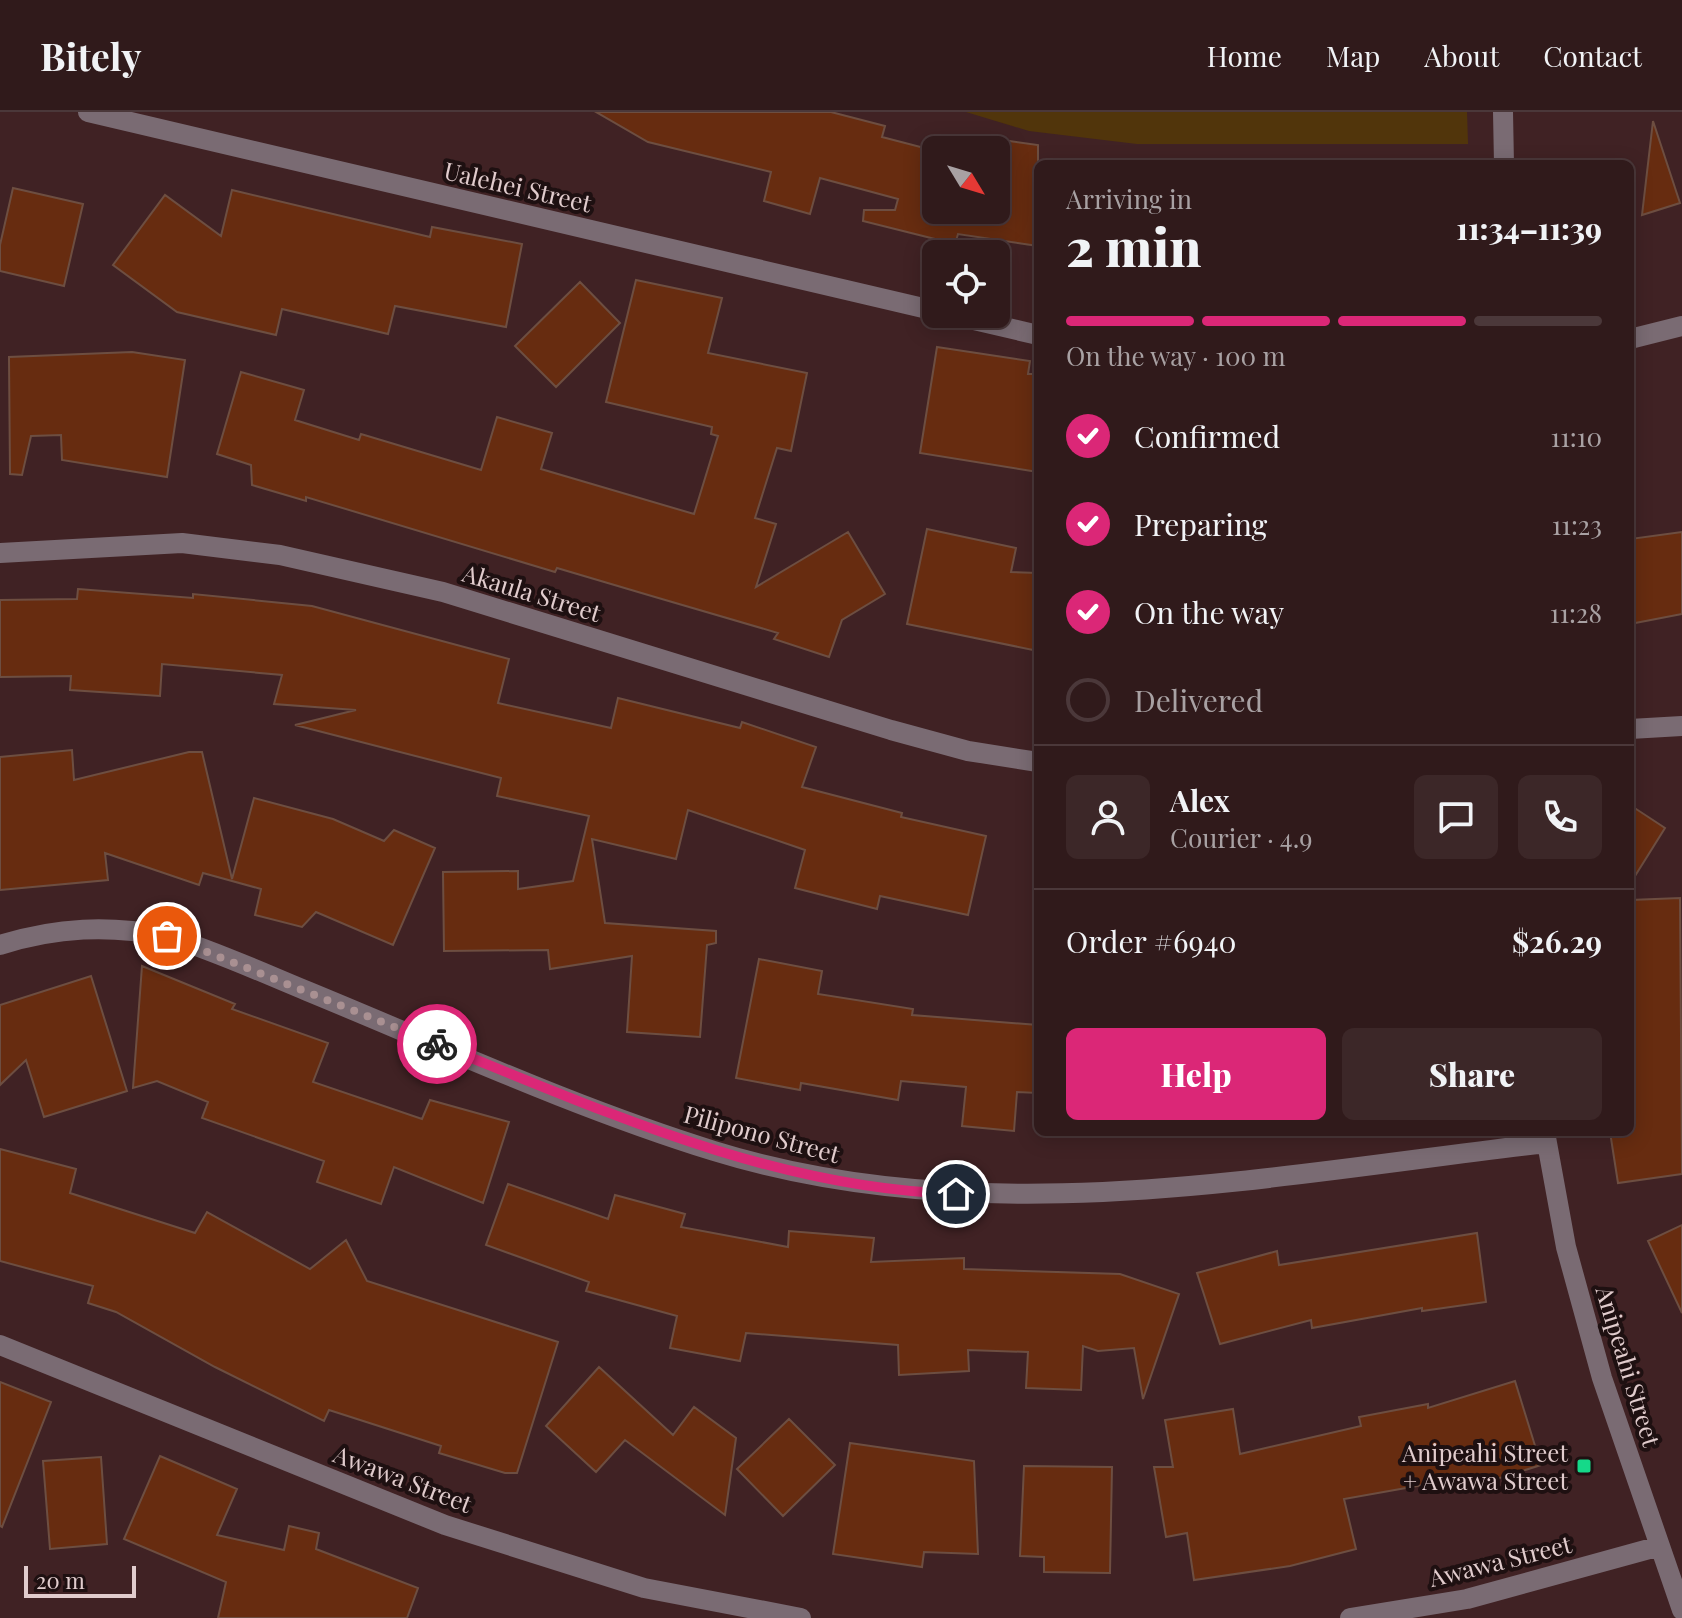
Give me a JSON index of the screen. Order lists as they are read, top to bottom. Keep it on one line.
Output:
{"streets":{"street":["Ualehei Street","Akaula Street","Pilipono Street","Anipeahi Street","Awawa Street"]},"crossings":[["Pilipono Street","Anipeahi Street"],["Anipeahi Street","Awawa Street"]],"places":{"transit":["Anipeahi Street + Awawa Street"]},"scale_bar":"20 m","north":"bottom right","page":{"header":"Bitely","nav":["Home","Map","About","Contact"],"heading":["2 min","Arriving in","11:34–11:39"],"panel":["Alex","Courier · 4.9","Order #6940","$26.29"],"bar":"On the way · 100 m","list":[["Confirmed","11:10"],["Preparing","11:23"],["On the way","11:28"],"Delivered"],"buttons":["Help","Share"],"scale":"20 m"}}
